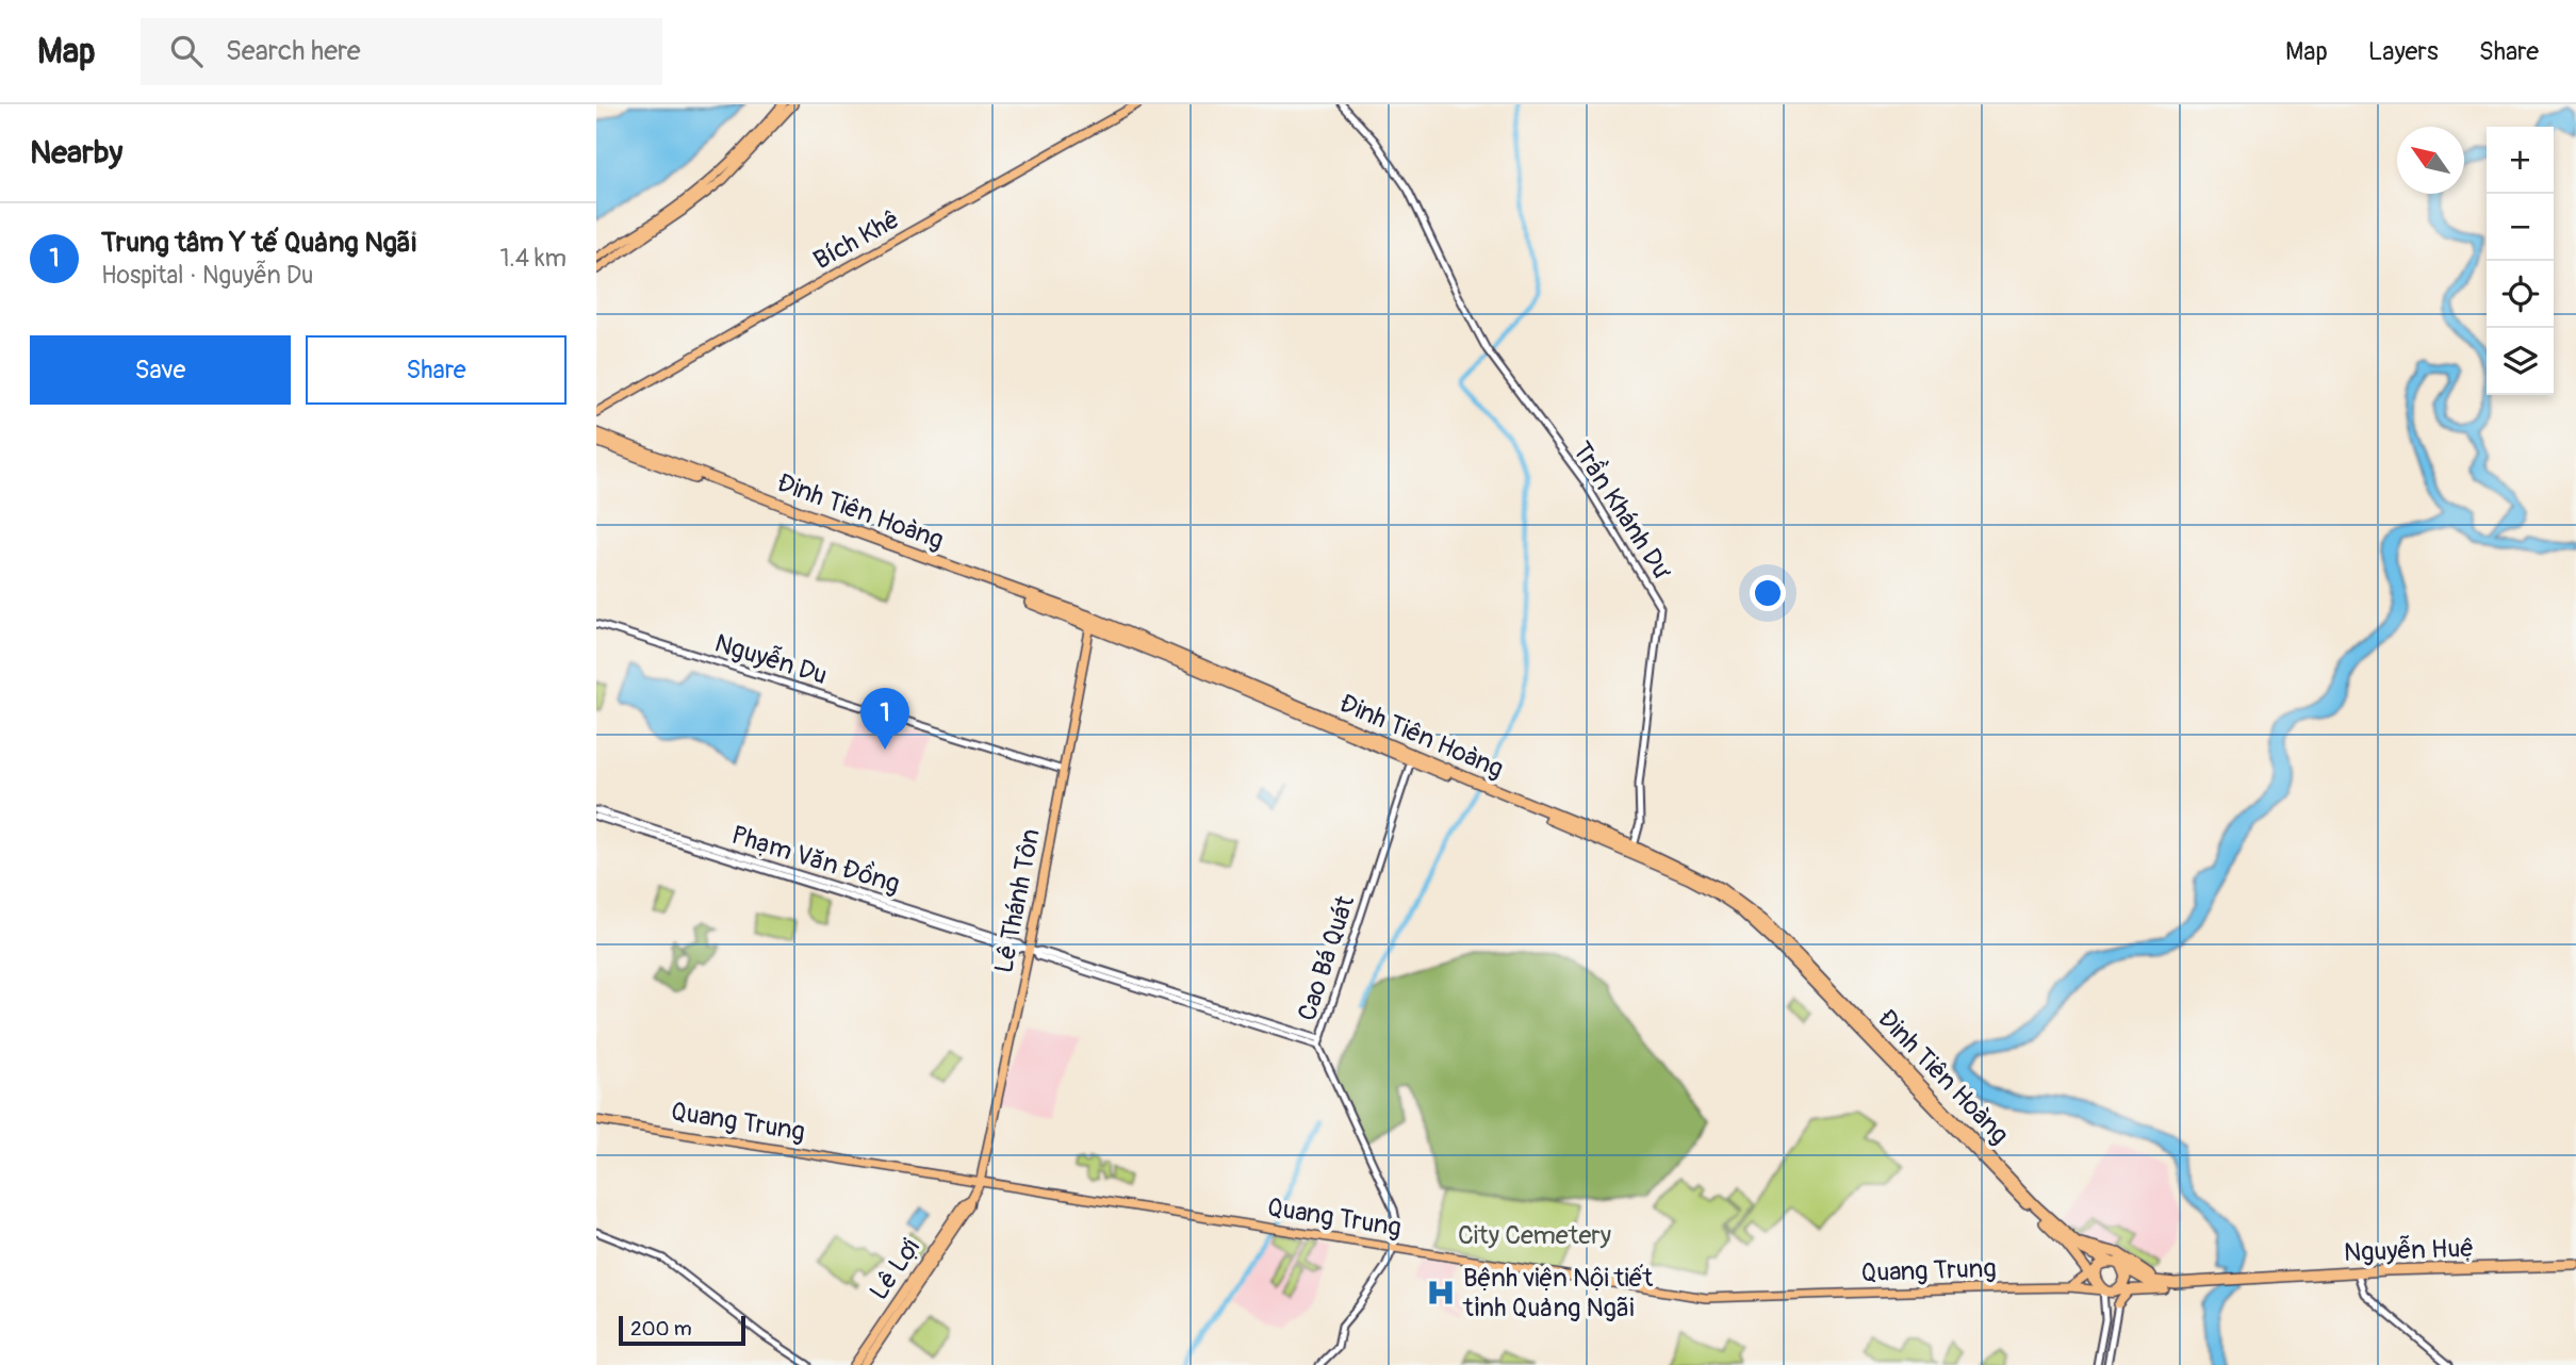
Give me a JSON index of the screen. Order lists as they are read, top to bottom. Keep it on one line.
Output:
{"streets":{"highway":["Đinh Tiên Hoàng","Nguyễn Huệ"],"main road":["Bích Khê","Lê Thánh Tôn","Quang Trung","Lê Lợi"],"street":["Trần Khánh Dư","Nguyễn Du","Phạm Văn Đồng","Cao Bá Quát"]},"crossings":[["Trần Khánh Dư","Đinh Tiên Hoàng"],["Đinh Tiên Hoàng","Lê Thánh Tôn"],["Đinh Tiên Hoàng","Cao Bá Quát"],["Đinh Tiên Hoàng","Quang Trung"],["Nguyễn Du","Lê Thánh Tôn"],["Phạm Văn Đồng","Lê Thánh Tôn"],["Phạm Văn Đồng","Cao Bá Quát"],["Lê Thánh Tôn","Quang Trung"],["Lê Thánh Tôn","Lê Lợi"],["Cao Bá Quát","Quang Trung"],["Quang Trung","Lê Lợi"]],"parks":["City Cemetery"],"places":{"hospital":["Bệnh viện Nội tiết tỉnh Quảng Ngãi"]},"scale_bar":"200 m","north":"top left","page":{"header":"Map","search":"Search here","nav":["Map","Layers","Share"],"heading":"Nearby","map_buttons":["+","−"],"list":[{"mark":"1","name":"Trung tâm Y tế Quảng Ngãi","note":"Hospital · Nguyễn Du","value":"1.4 km"}],"buttons":["Save","Share"],"pins":"1","scale":"200 m"}}
